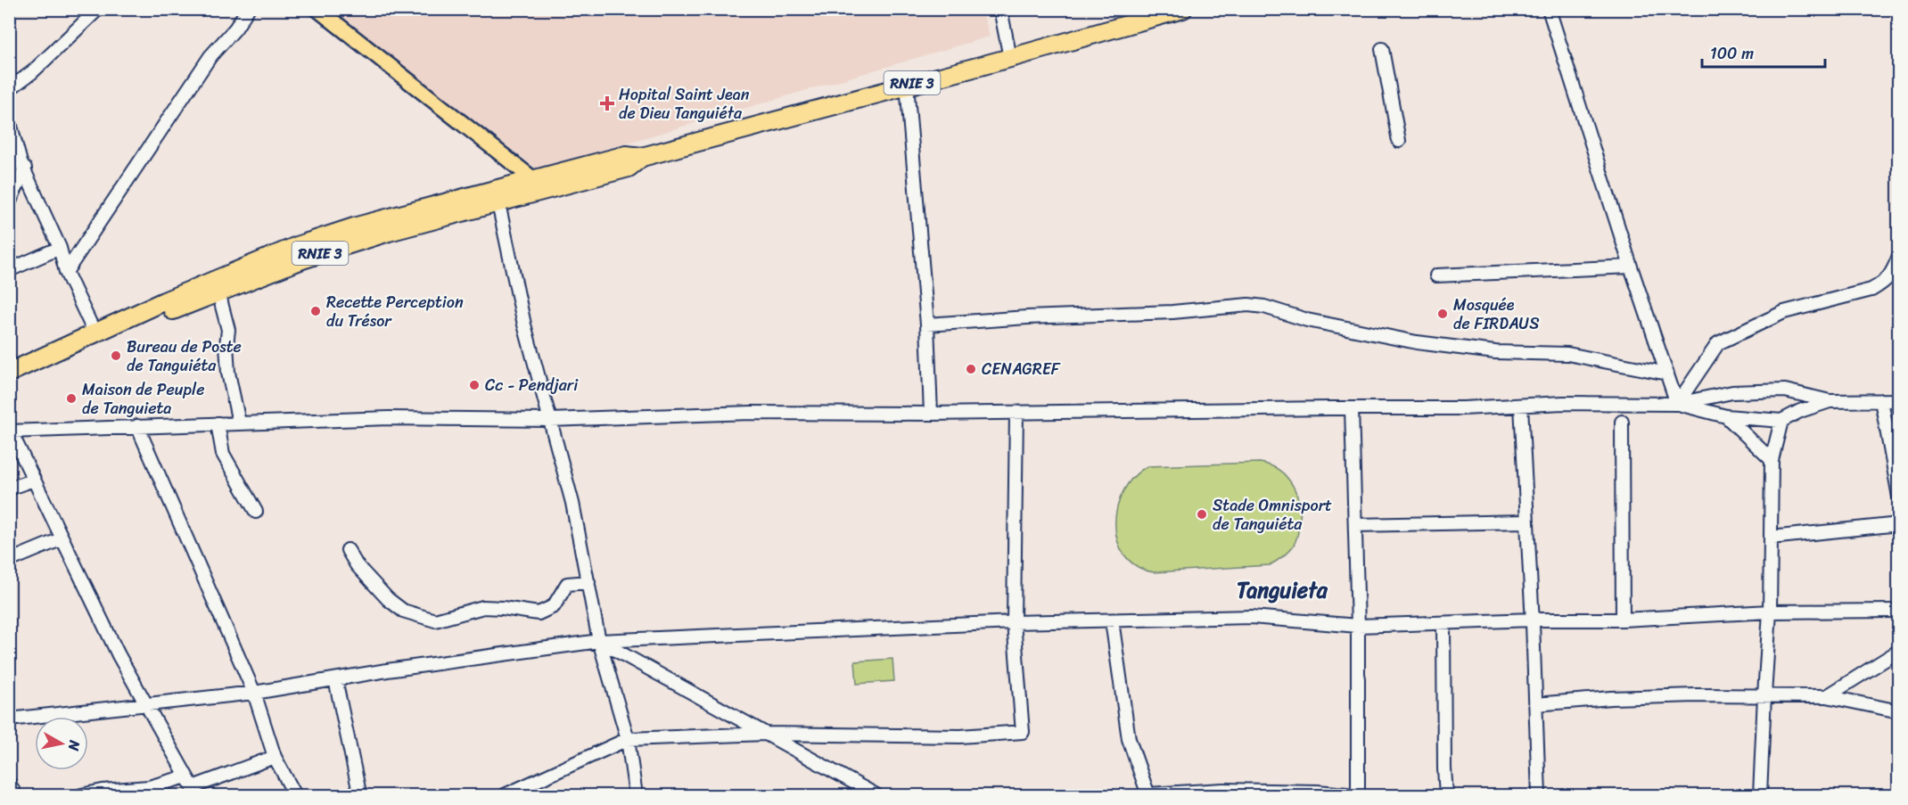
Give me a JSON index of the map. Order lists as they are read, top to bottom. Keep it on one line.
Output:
{"streets":{"highway":["RNIE 3"]},"districts":["Tanguieta"],"places":{"health":["Hopital Saint Jean de Dieu Tanguiéta"],"other":["Recette Perception du Trésor","Mosquée de FIRDAUS","Bureau de Poste de Tanguiéta","CENAGREF","Cc - Pendjari","Maison de Peuple de Tanguieta","Stade Omnisport de Tanguiéta"]},"scale_bar":"100 m","north":"right"}
